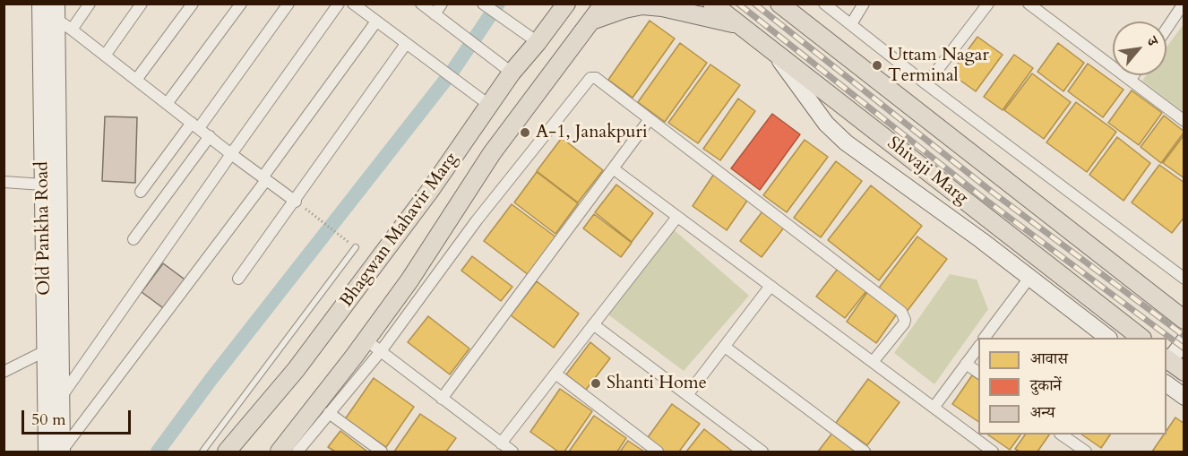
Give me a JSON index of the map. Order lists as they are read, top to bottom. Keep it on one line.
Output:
{"streets":{"main road":["Shivaji Marg","Bhagwan Mahavir Marg"],"street":["Old Pankha Road"]},"places":["Uttam Nagar Terminal","A-1, Janakpuri","Shanti Home"],"legend":["आवास","दुकानें","अन्य"],"scale_bar":"50 m","north":"top right"}
